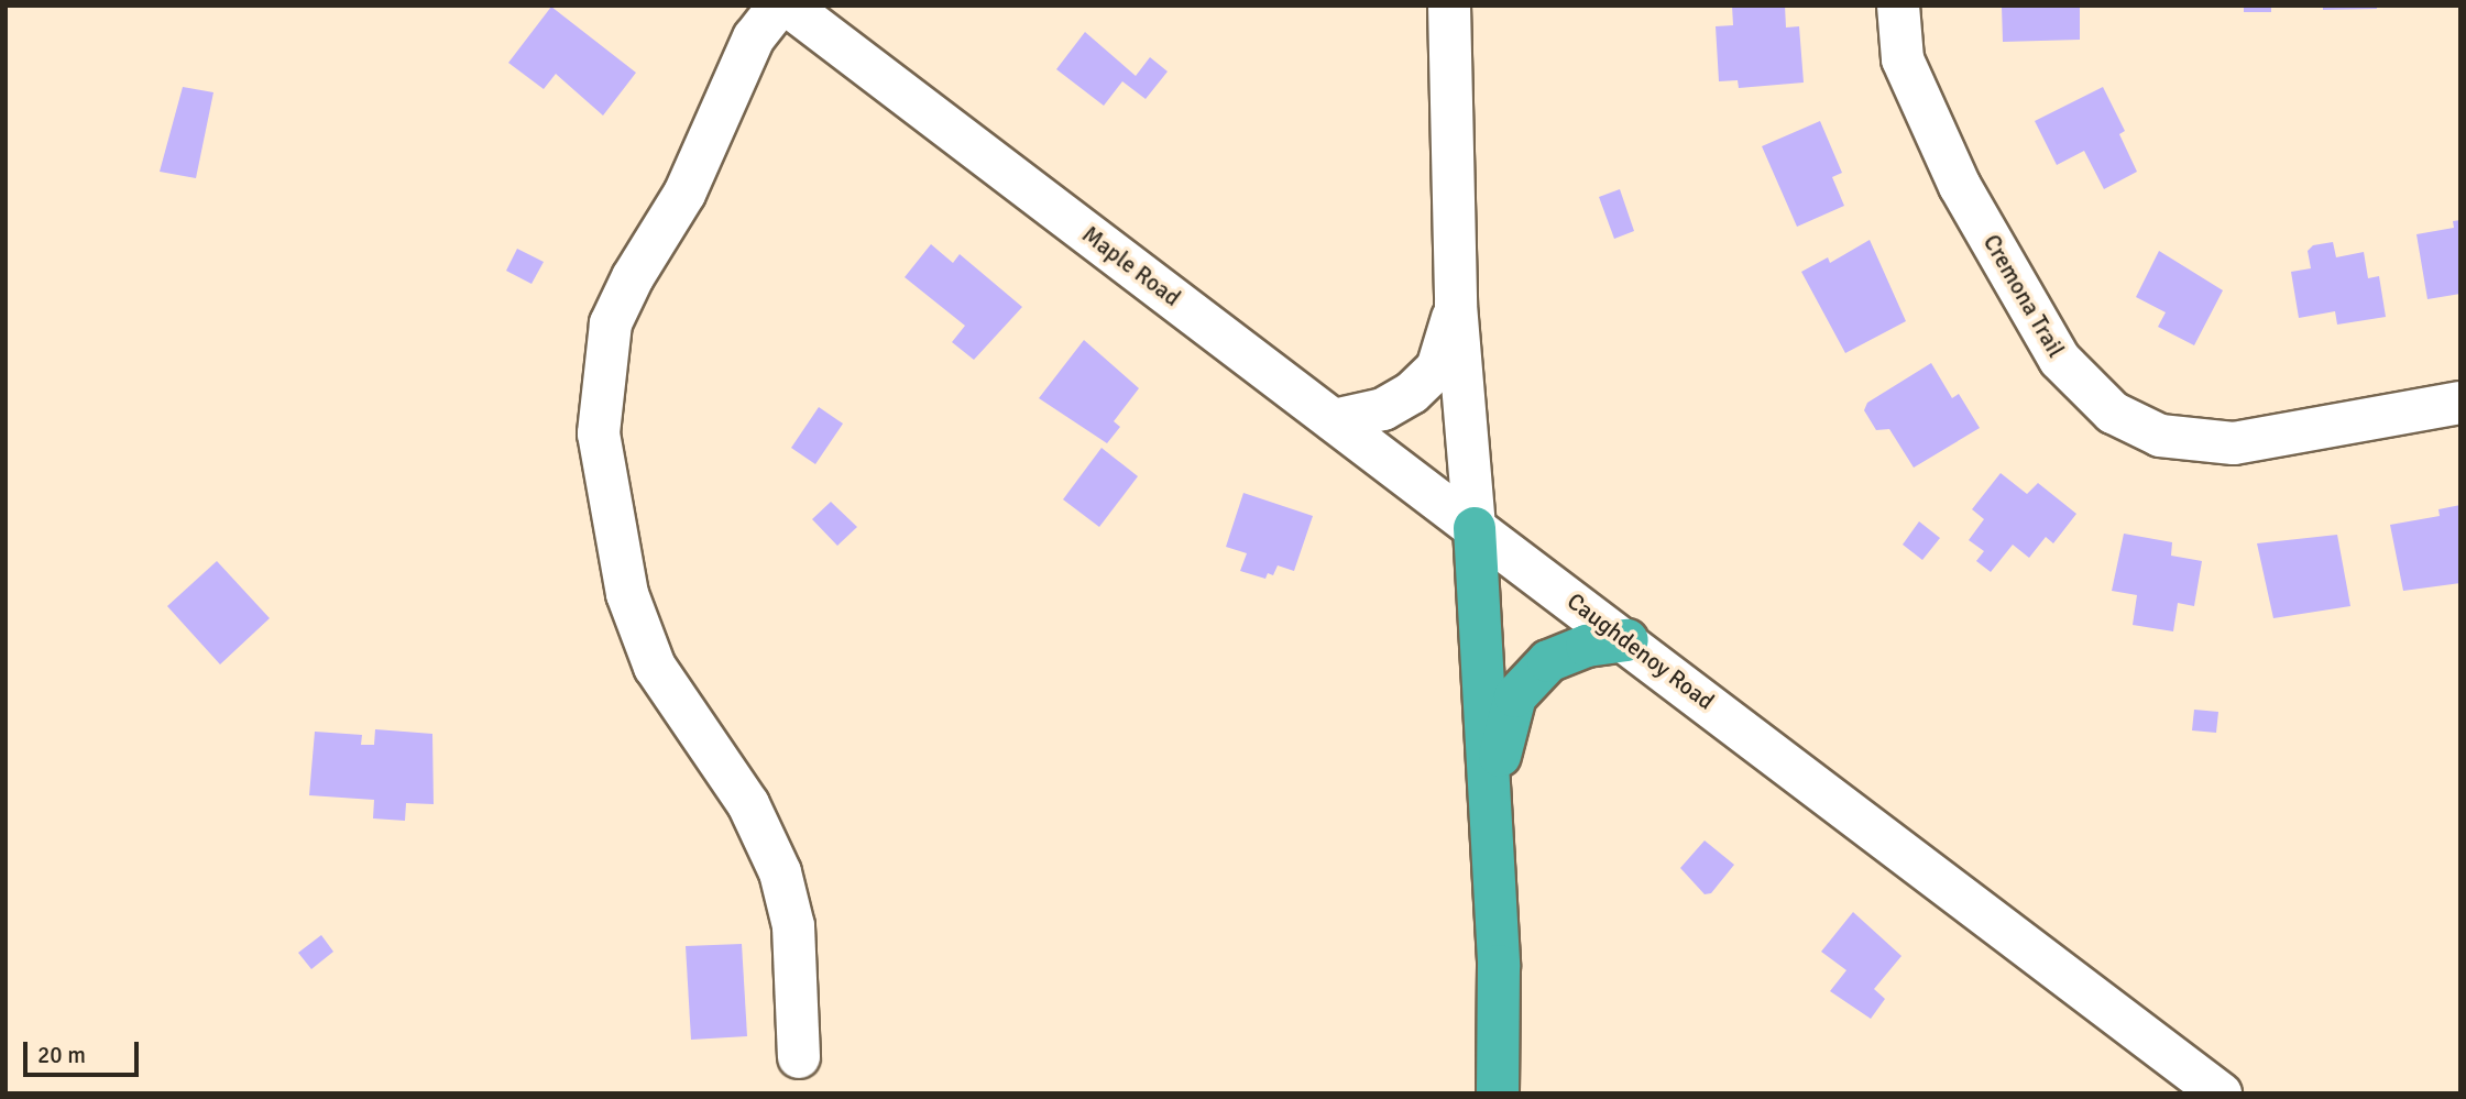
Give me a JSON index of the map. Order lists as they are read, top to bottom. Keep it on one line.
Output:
{"streets":{"street":["Maple Road","Cremona Trail","Caughdenoy Road"]},"crossings":[["Maple Road","Caughdenoy Road"]],"scale_bar":"20 m"}
